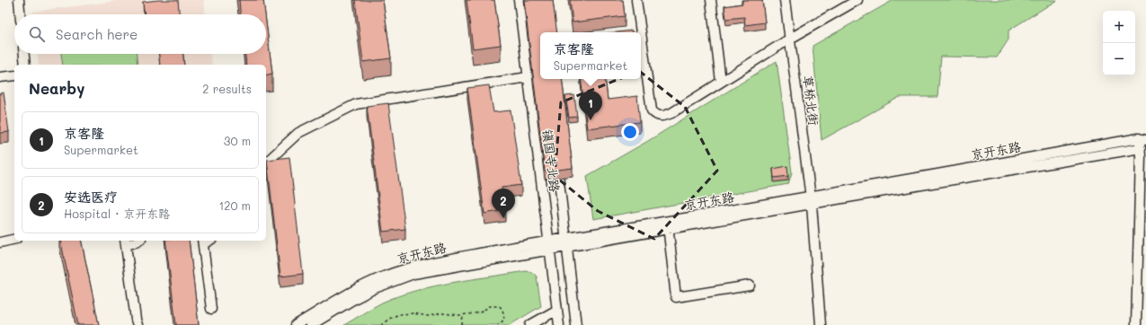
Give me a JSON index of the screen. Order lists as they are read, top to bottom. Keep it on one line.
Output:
{"streets":{"street":["草桥北街","京开东路","镇国寺北路"]},"crossings":[["草桥北街","京开东路"],["京开东路","镇国寺北路"]],"page":{"map_buttons":["+","−"],"search":"Search here","popup":["京客隆","Supermarket"],"heading":["Nearby","2 results"],"pins":["1","2"],"list":[{"mark":"1","name":"京客隆","note":"Supermarket","value":"30 m"},{"mark":"2","name":"安选医疗","note":"Hospital · 京开东路","value":"120 m"}]}}
